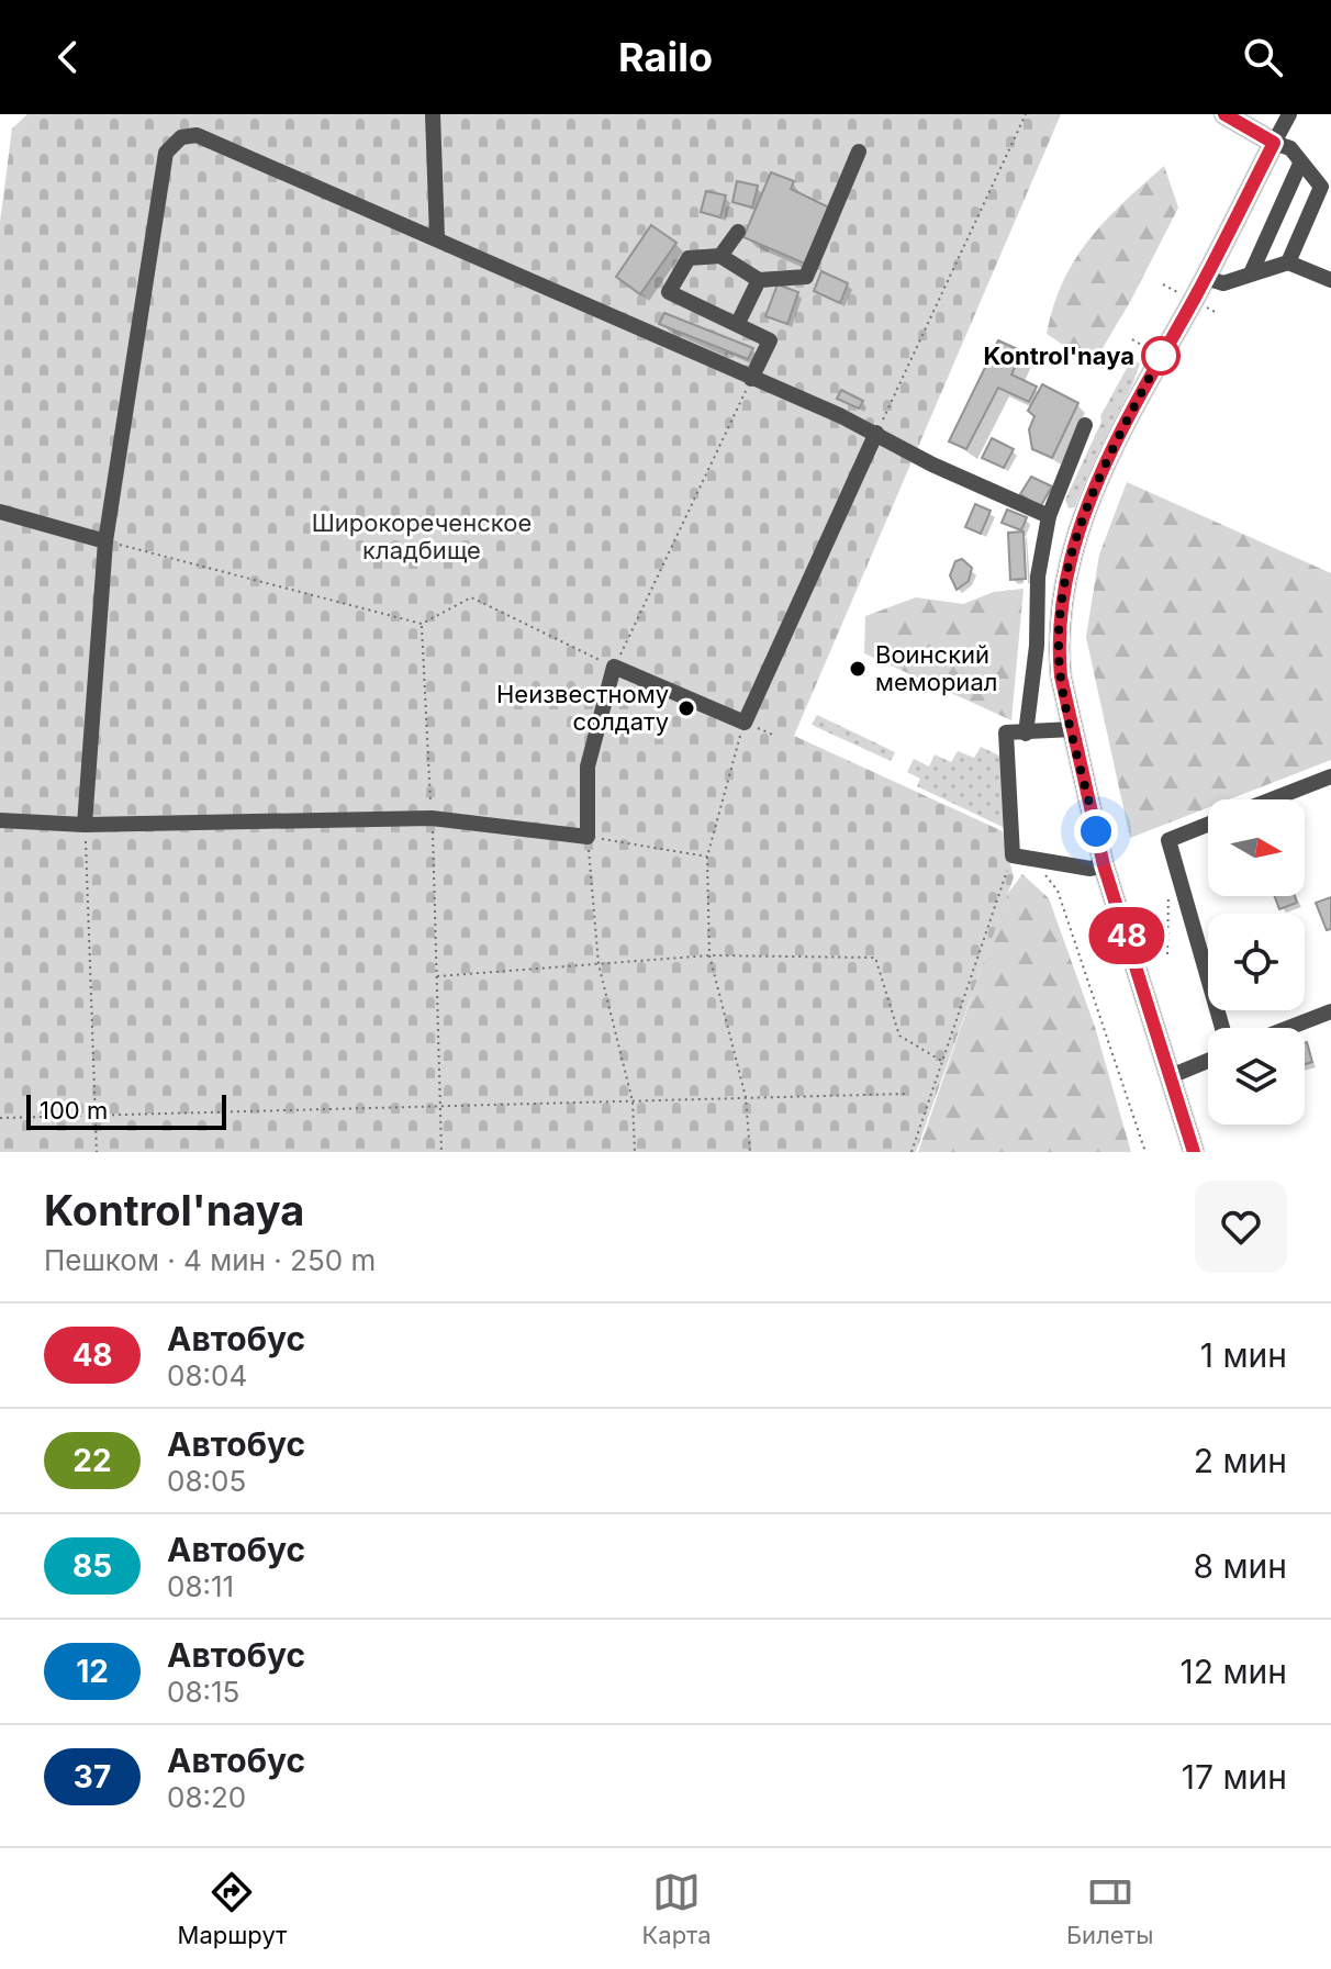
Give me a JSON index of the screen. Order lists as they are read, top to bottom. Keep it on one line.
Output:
{"parks":["Широкореченское кладбище"],"places":["Kontrol'naya","Воинский мемориал","Неизвестному солдату"],"lines":["bus line 48"],"scale_bar":"100 m","north":"right","page":{"header":"Railo","on_map":"48","scale":"100 m","heading":["Kontrol'naya","Пешком · 4 мин · 250 m"],"list":[{"mark":"48","name":"Автобус","note":"08:04","value":"1 мин"},{"mark":"22","name":"Автобус","note":"08:05","value":"2 мин"},{"mark":"85","name":"Автобус","note":"08:11","value":"8 мин"},{"mark":"12","name":"Автобус","note":"08:15","value":"12 мин"},{"mark":"37","name":"Автобус","note":"08:20","value":"17 мин"}],"tabs":["Маршрут","Карта","Билеты"]}}
